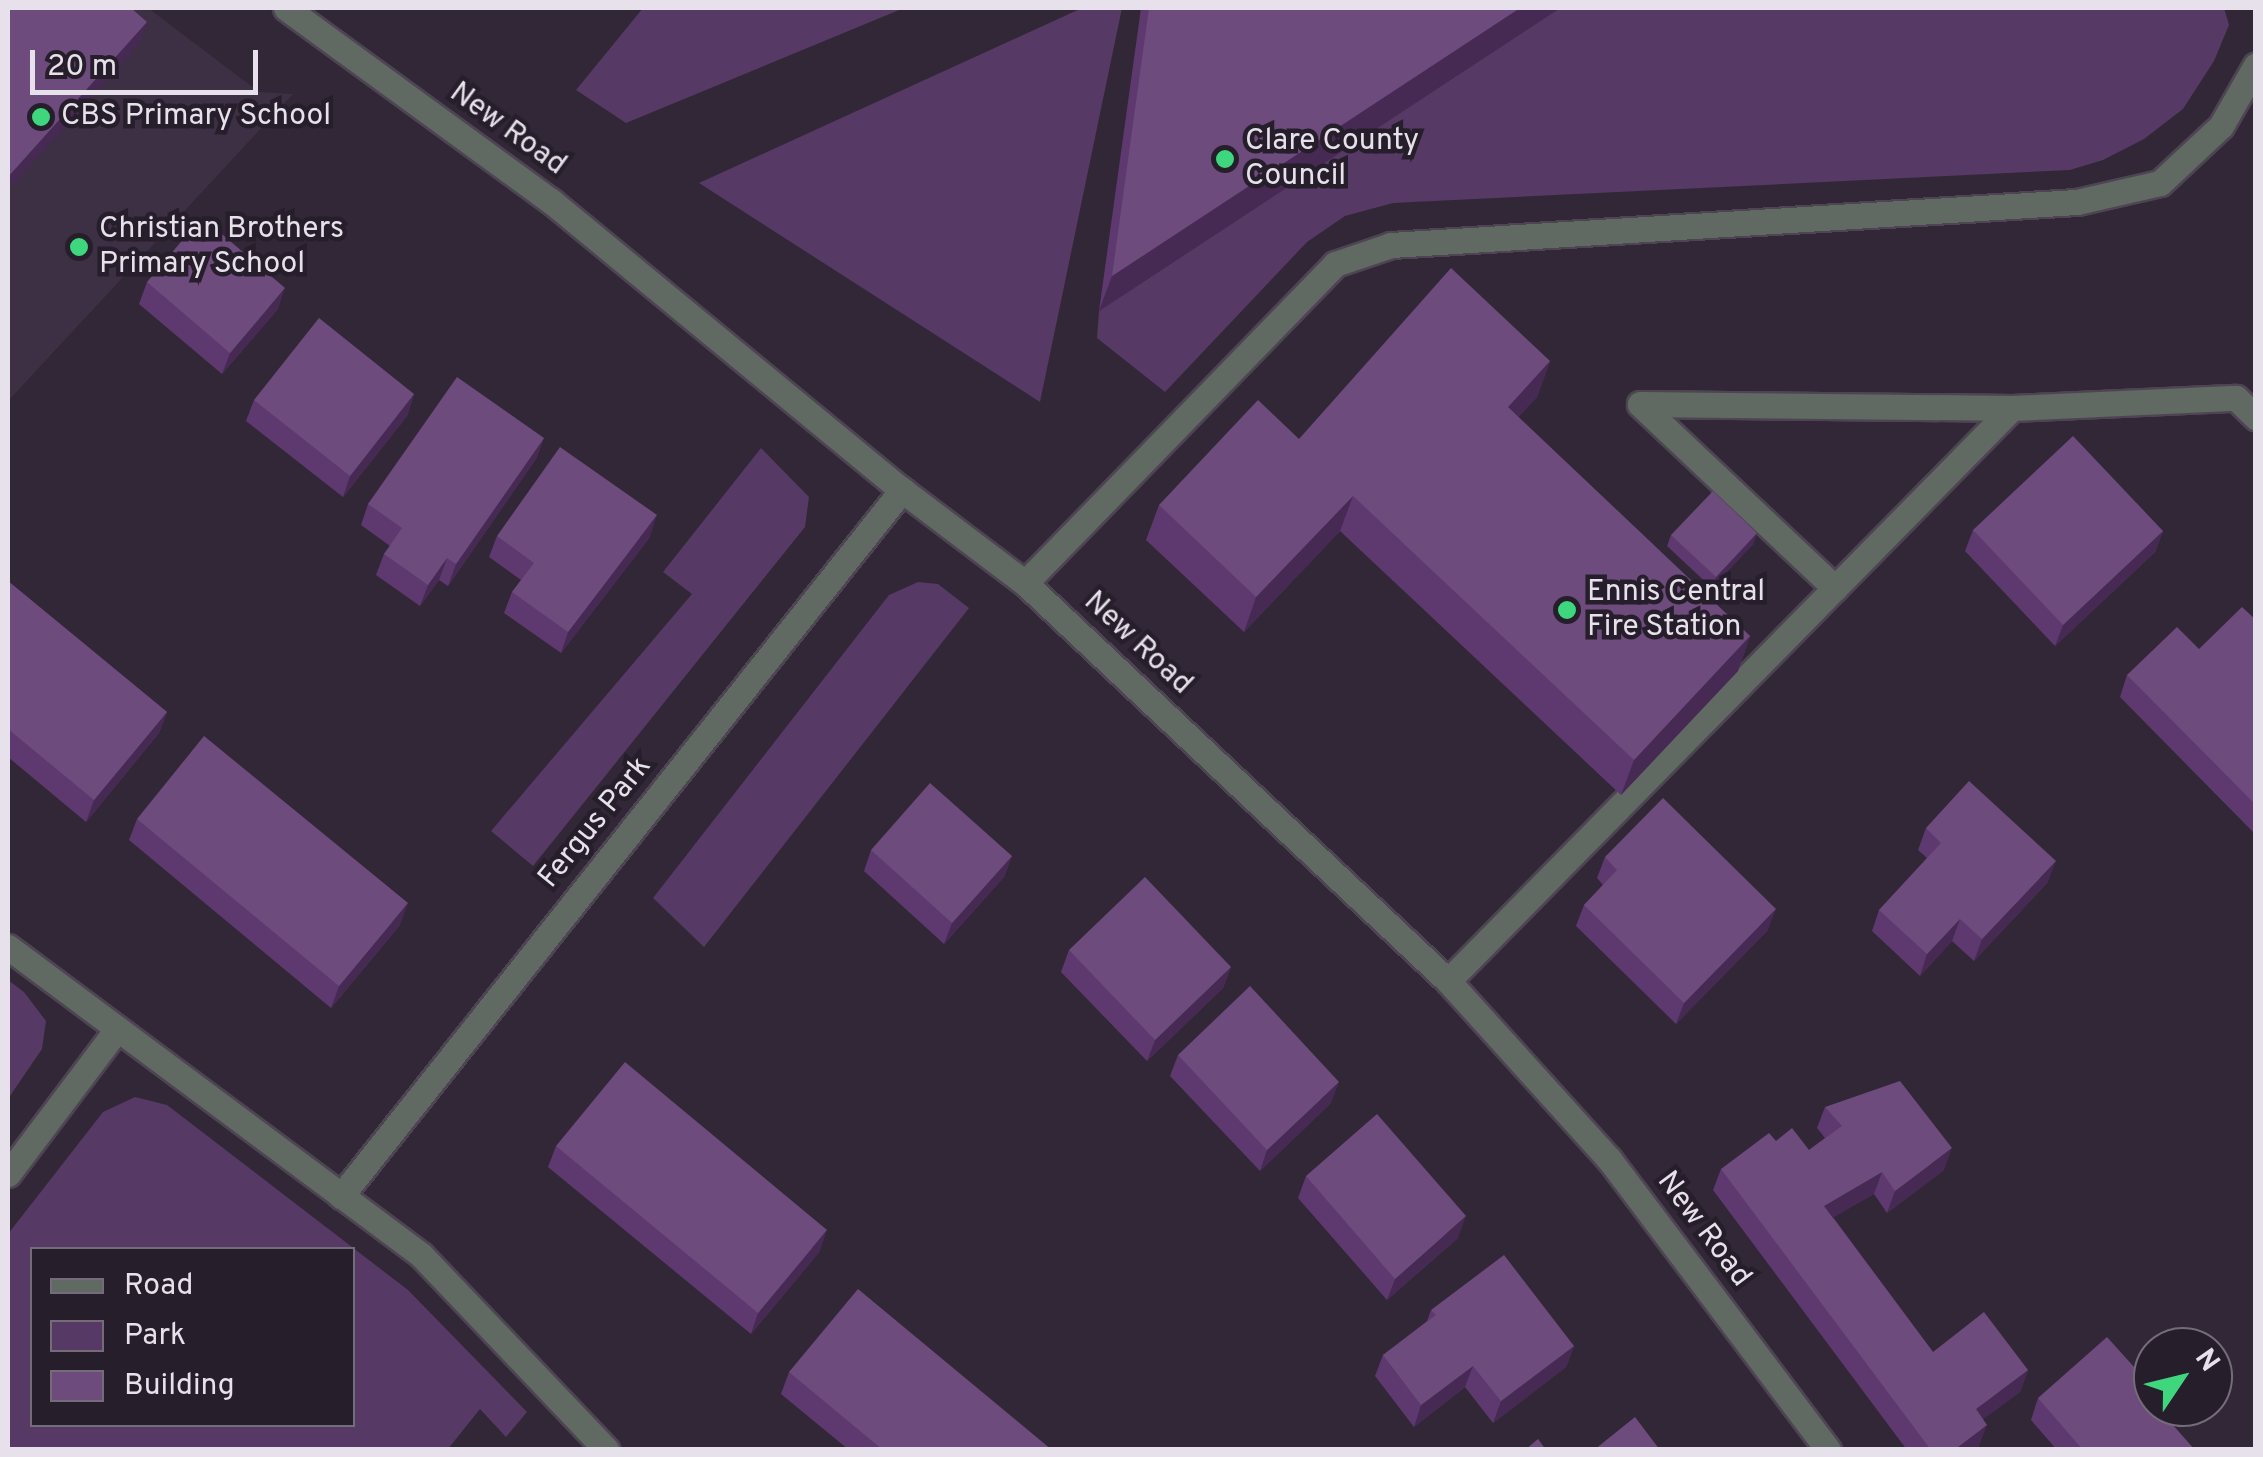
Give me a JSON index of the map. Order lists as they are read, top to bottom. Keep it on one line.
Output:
{"streets":{"street":["New Road","Fergus Park"]},"crossings":[["New Road","Fergus Park"]],"places":["CBS Primary School","Clare County Council","Christian Brothers Primary School","Ennis Central Fire Station"],"legend":["Road","Park","Building"],"scale_bar":"20 m","north":"top right"}
